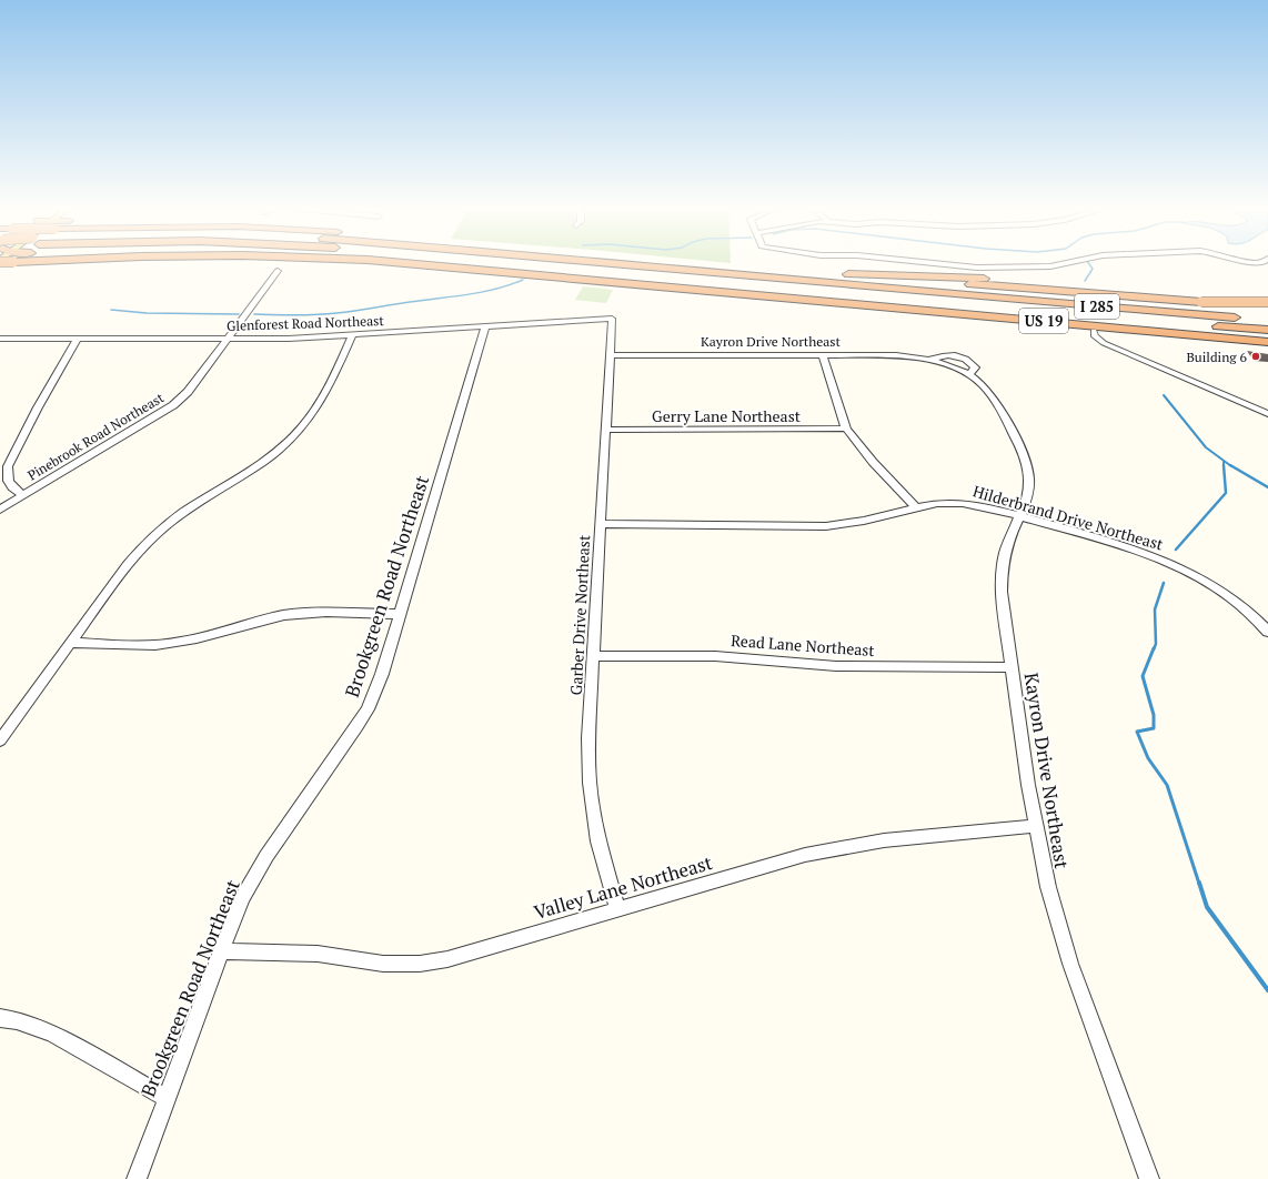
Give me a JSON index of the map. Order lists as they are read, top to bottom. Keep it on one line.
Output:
{"streets":{"highway":["I 285","US 19"],"street":["Glenforest Road Northeast","Kayron Drive Northeast","Gerry Lane Northeast","Pinebrook Road Northeast","Hilderbrand Drive Northeast","Brookgreen Road Northeast","Garber Drive Northeast","Read Lane Northeast","Valley Lane Northeast"]},"crossings":[["Glenforest Road Northeast","Pinebrook Road Northeast"],["Glenforest Road Northeast","Brookgreen Road Northeast"],["Glenforest Road Northeast","Garber Drive Northeast"],["Kayron Drive Northeast","Hilderbrand Drive Northeast"],["Kayron Drive Northeast","Garber Drive Northeast"],["Kayron Drive Northeast","Read Lane Northeast"],["Kayron Drive Northeast","Valley Lane Northeast"],["Gerry Lane Northeast","Garber Drive Northeast"],["Hilderbrand Drive Northeast","Garber Drive Northeast"],["Brookgreen Road Northeast","Valley Lane Northeast"],["Garber Drive Northeast","Read Lane Northeast"],["Garber Drive Northeast","Valley Lane Northeast"]],"places":["Building 6"]}
